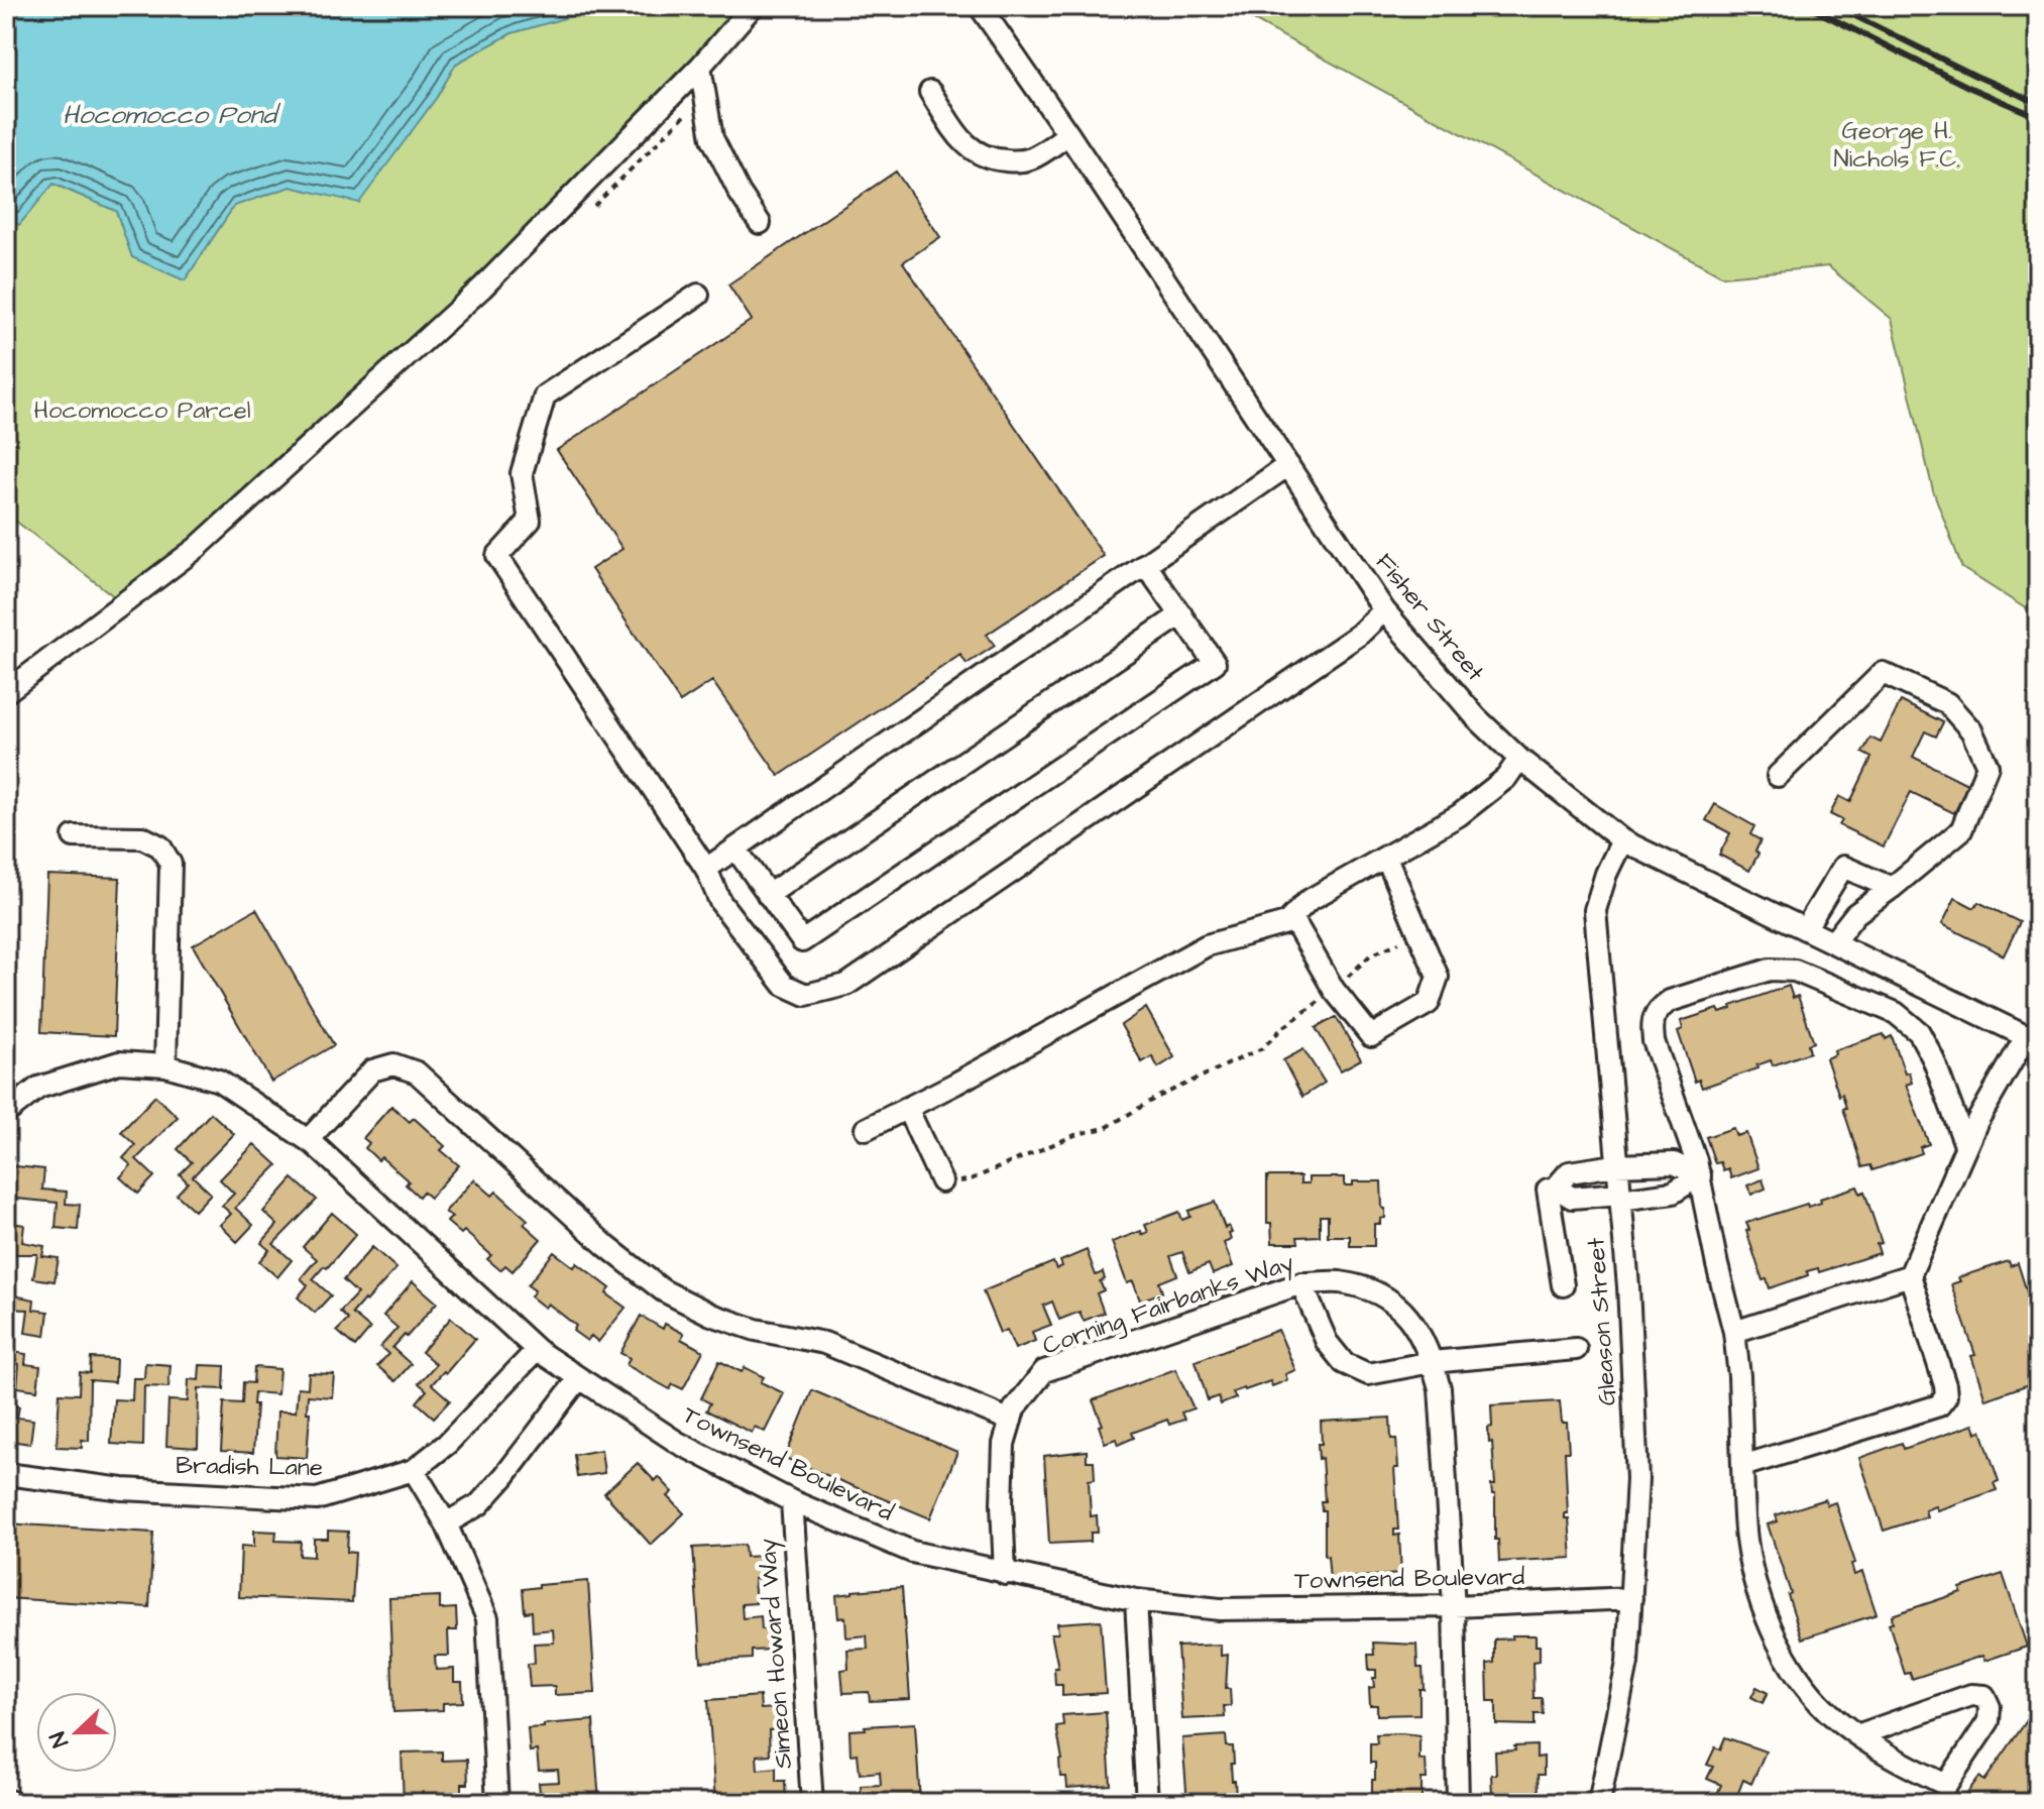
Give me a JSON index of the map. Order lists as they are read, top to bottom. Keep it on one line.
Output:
{"streets":{"street":["Fisher Street","Corning Fairbanks Way","Gleason Street","Townsend Boulevard","Bradish Lane","Simeon Howard Way"]},"crossings":[["Fisher Street","Gleason Street"],["Corning Fairbanks Way","Townsend Boulevard"],["Gleason Street","Townsend Boulevard"],["Townsend Boulevard","Bradish Lane"],["Townsend Boulevard","Simeon Howard Way"]],"water":["Hocomocco Pond"],"parks":["George H. Nichols F.C.","Hocomocco Parcel"],"north":"left"}
